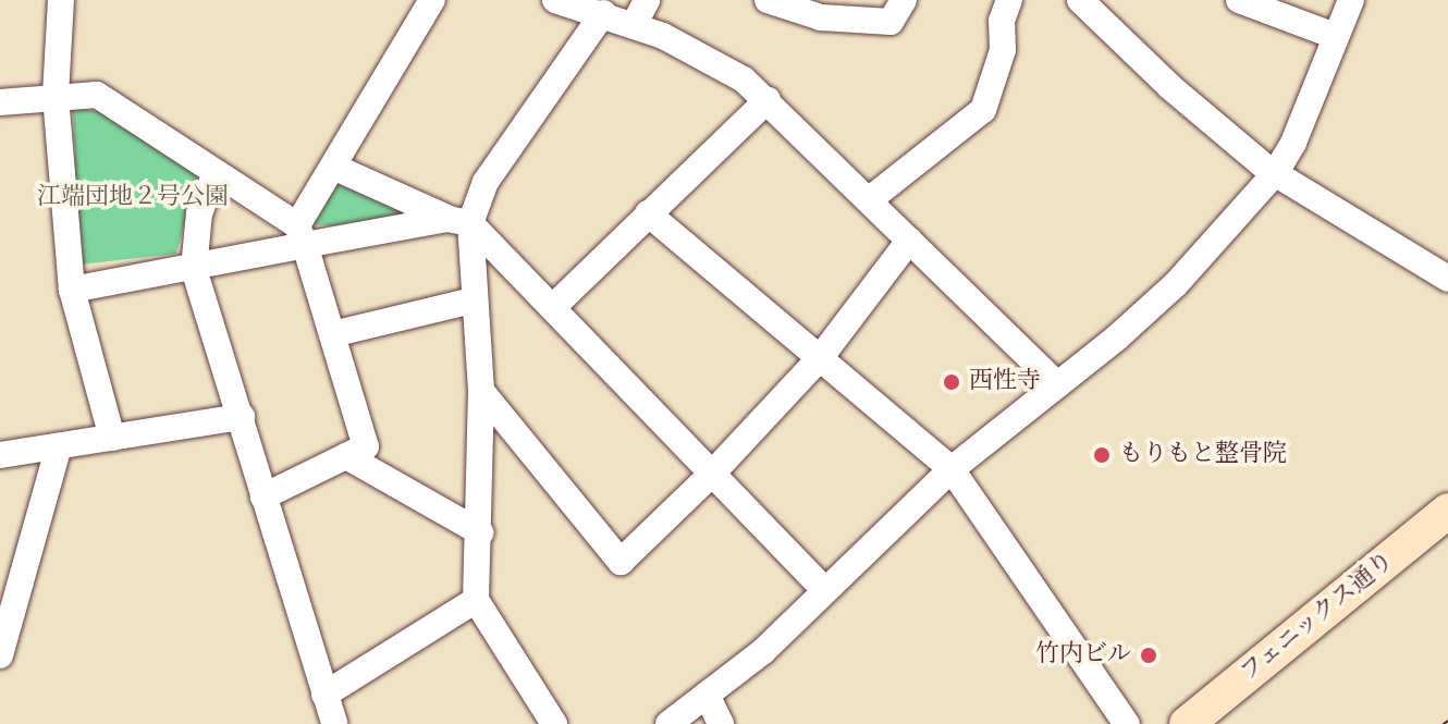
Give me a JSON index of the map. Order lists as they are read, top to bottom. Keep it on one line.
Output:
{"streets":{"main road":["フェニックス通り"]},"parks":["江端団地２号公園"],"places":["西性寺","もりもと整骨院","竹内ビル"]}
